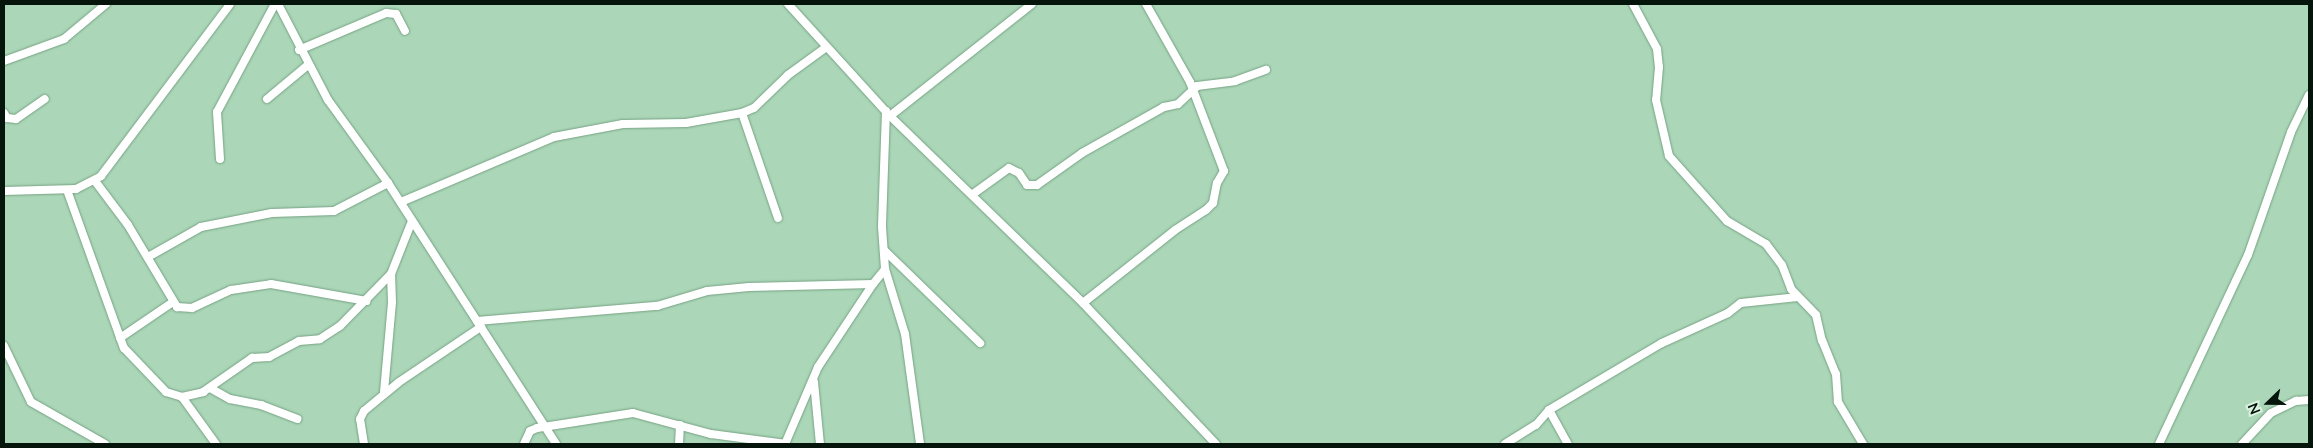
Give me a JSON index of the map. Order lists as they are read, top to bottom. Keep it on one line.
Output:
{"north":"left"}
